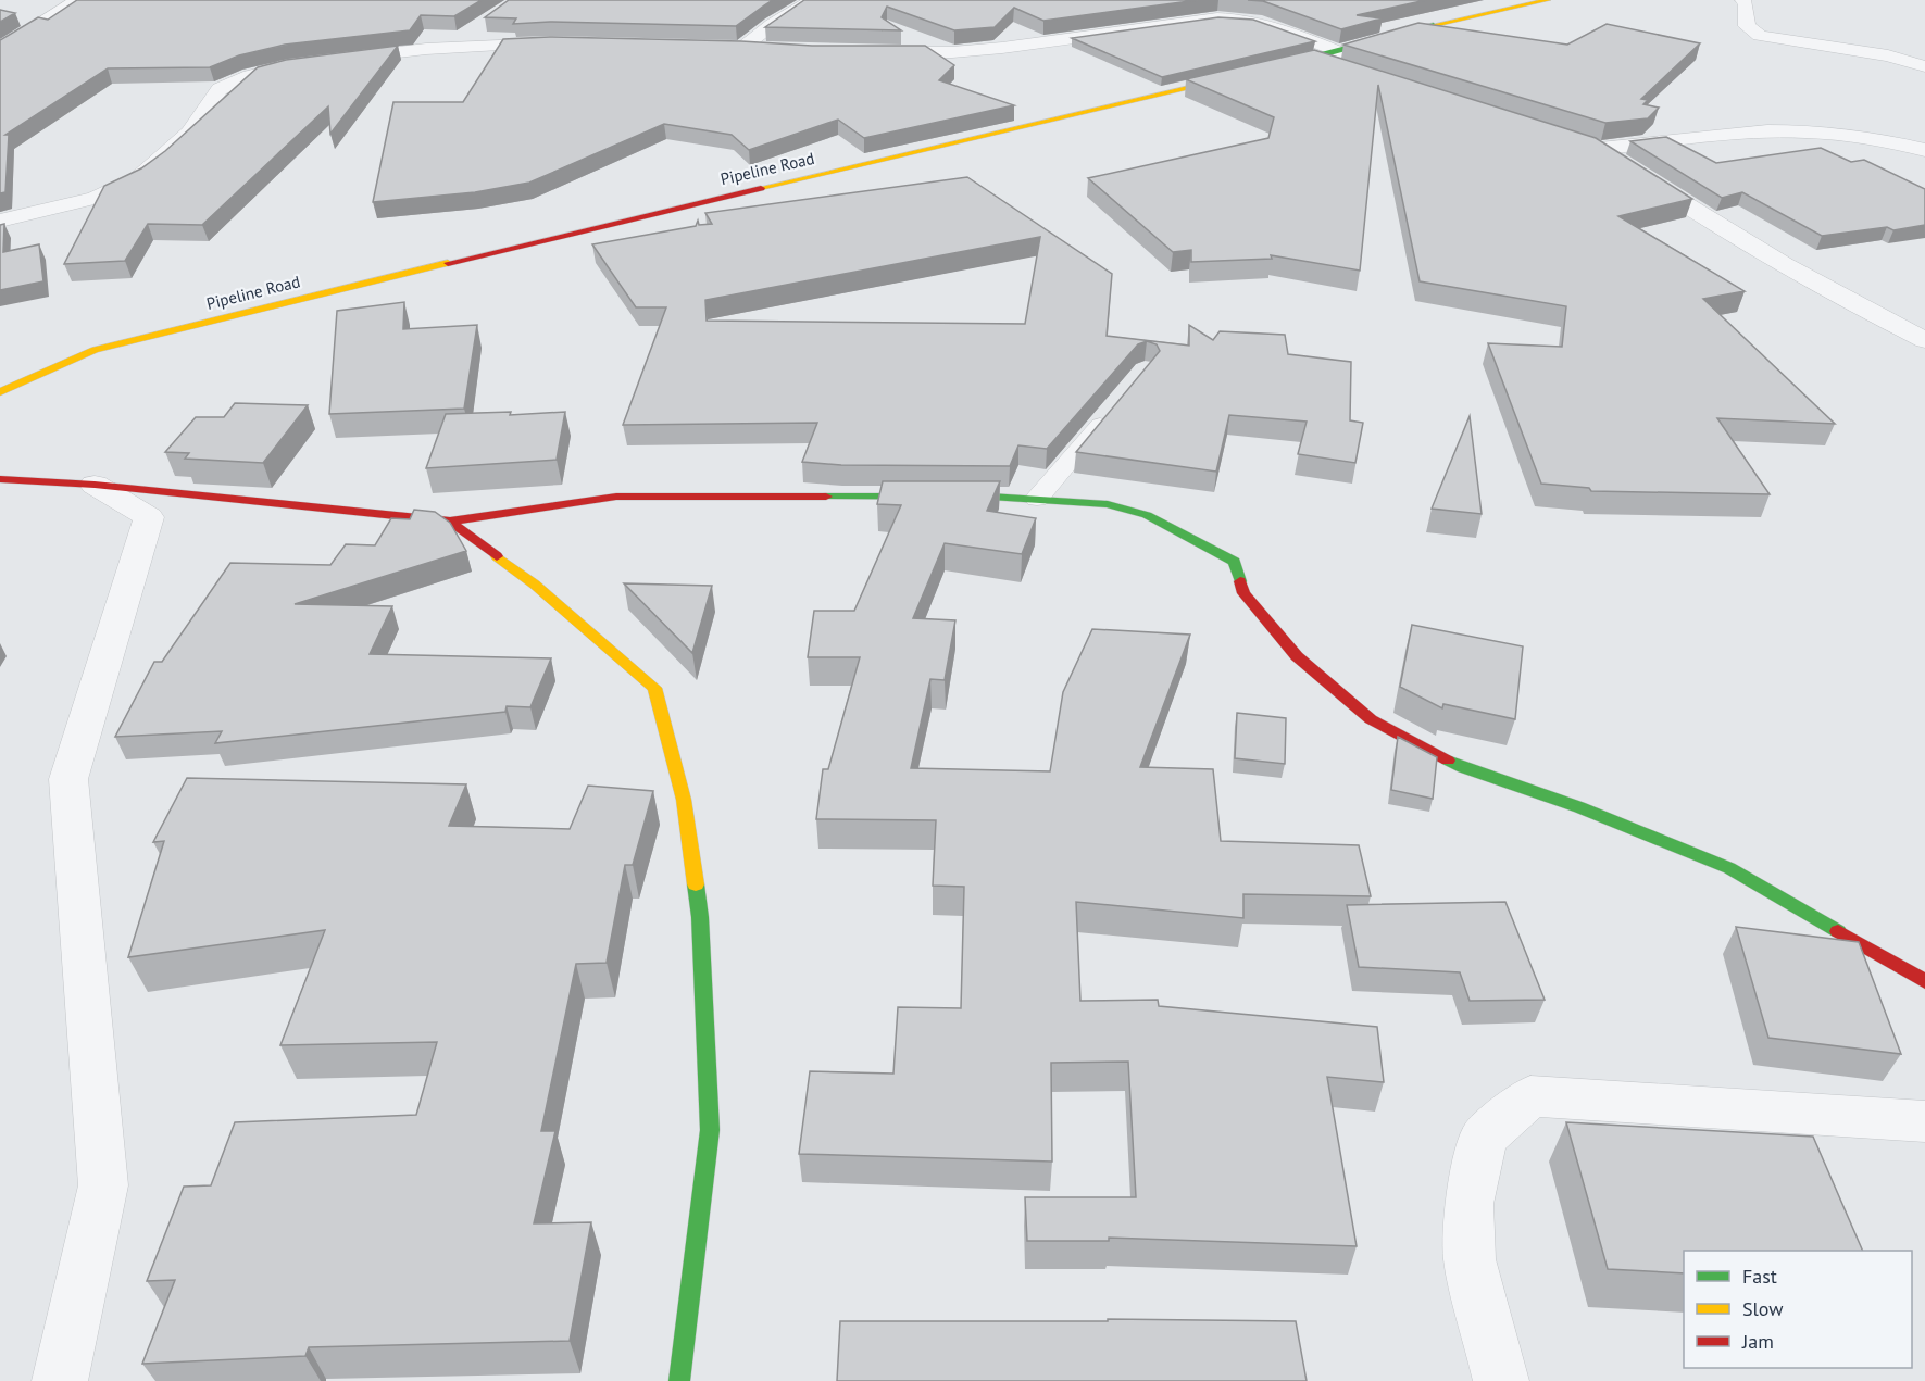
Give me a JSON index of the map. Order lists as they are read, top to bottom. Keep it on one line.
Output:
{"streets":{"street":["Pipeline Road"]},"legend":["Fast","Slow","Jam"]}
